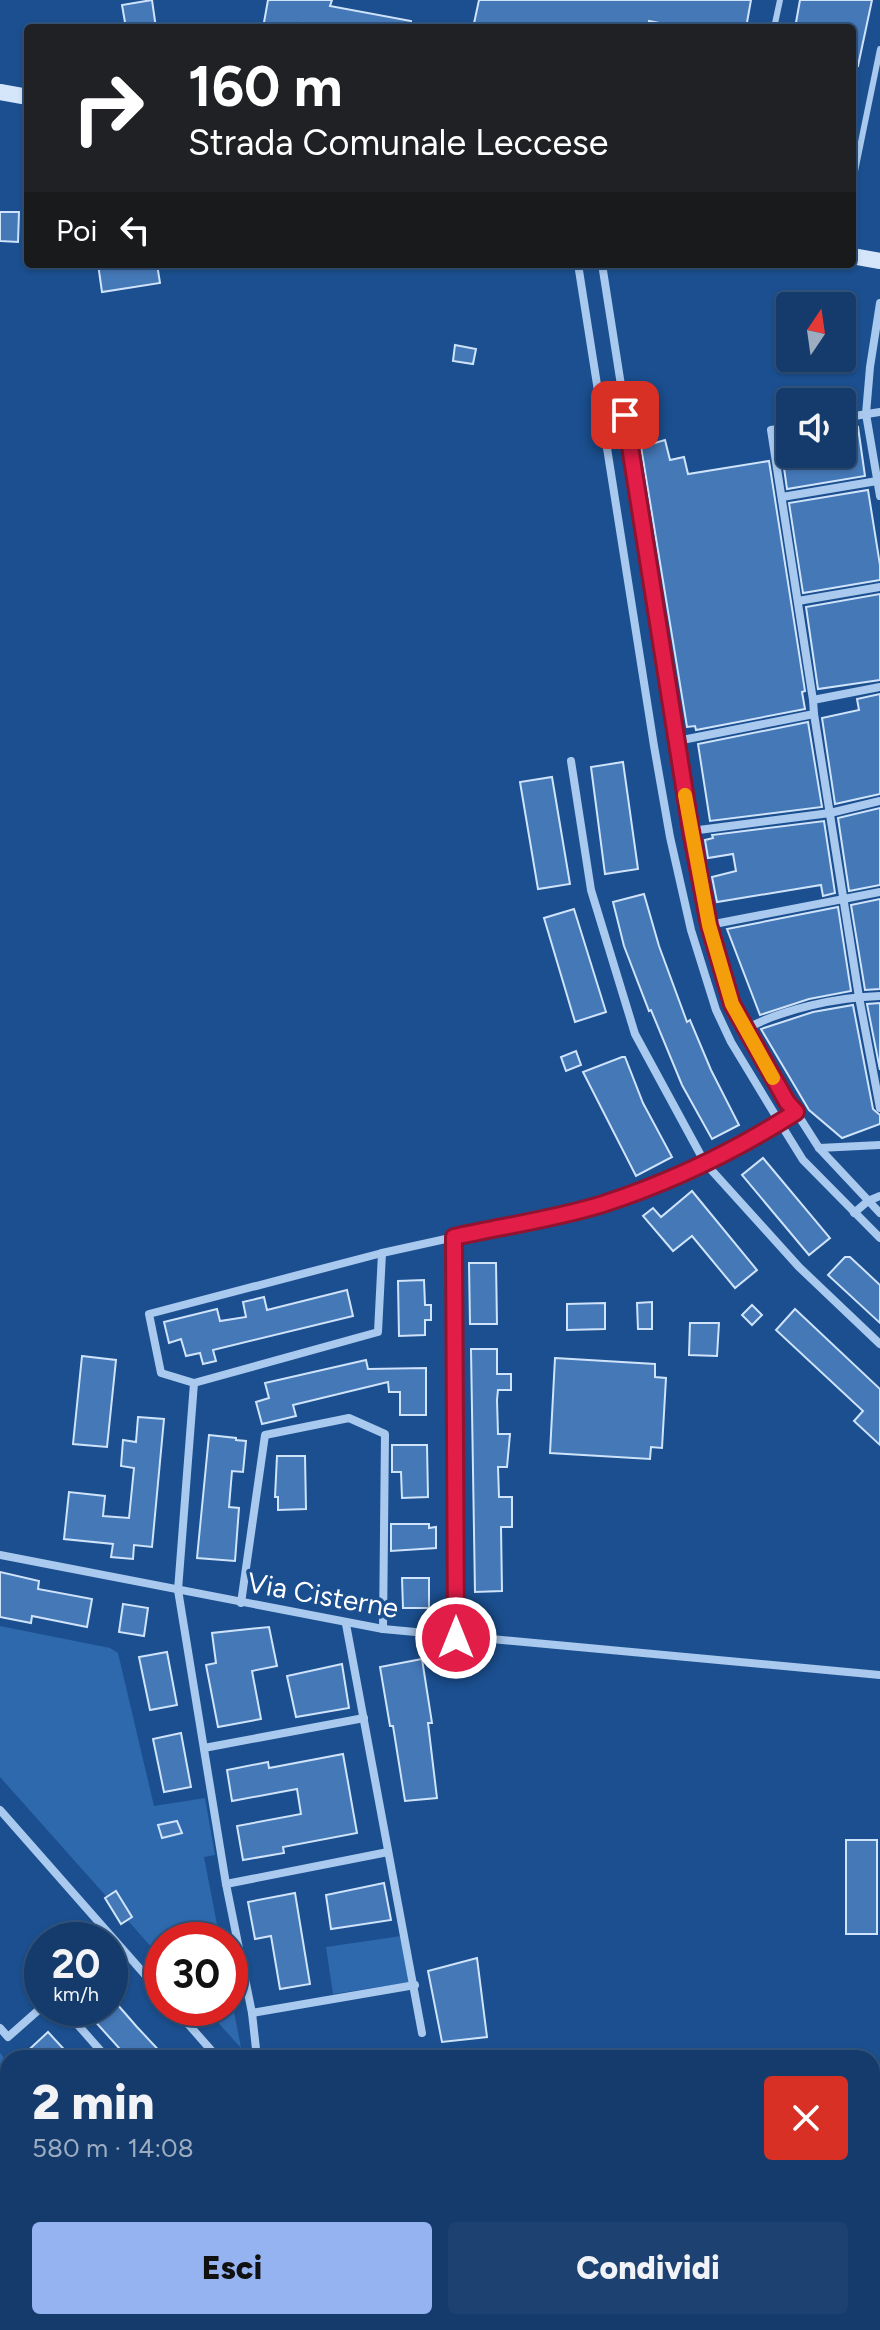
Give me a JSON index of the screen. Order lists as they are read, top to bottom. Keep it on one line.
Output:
{"streets":{"street":["Via Cisterne"]},"north":"top","page":{"turn":["160 m","Strada Comunale Leccese"],"then":"Poi","speed":"20 km/h","limit":"30","heading":["2 min","580 m · 14:08"],"buttons":["Esci","Condividi"]}}
